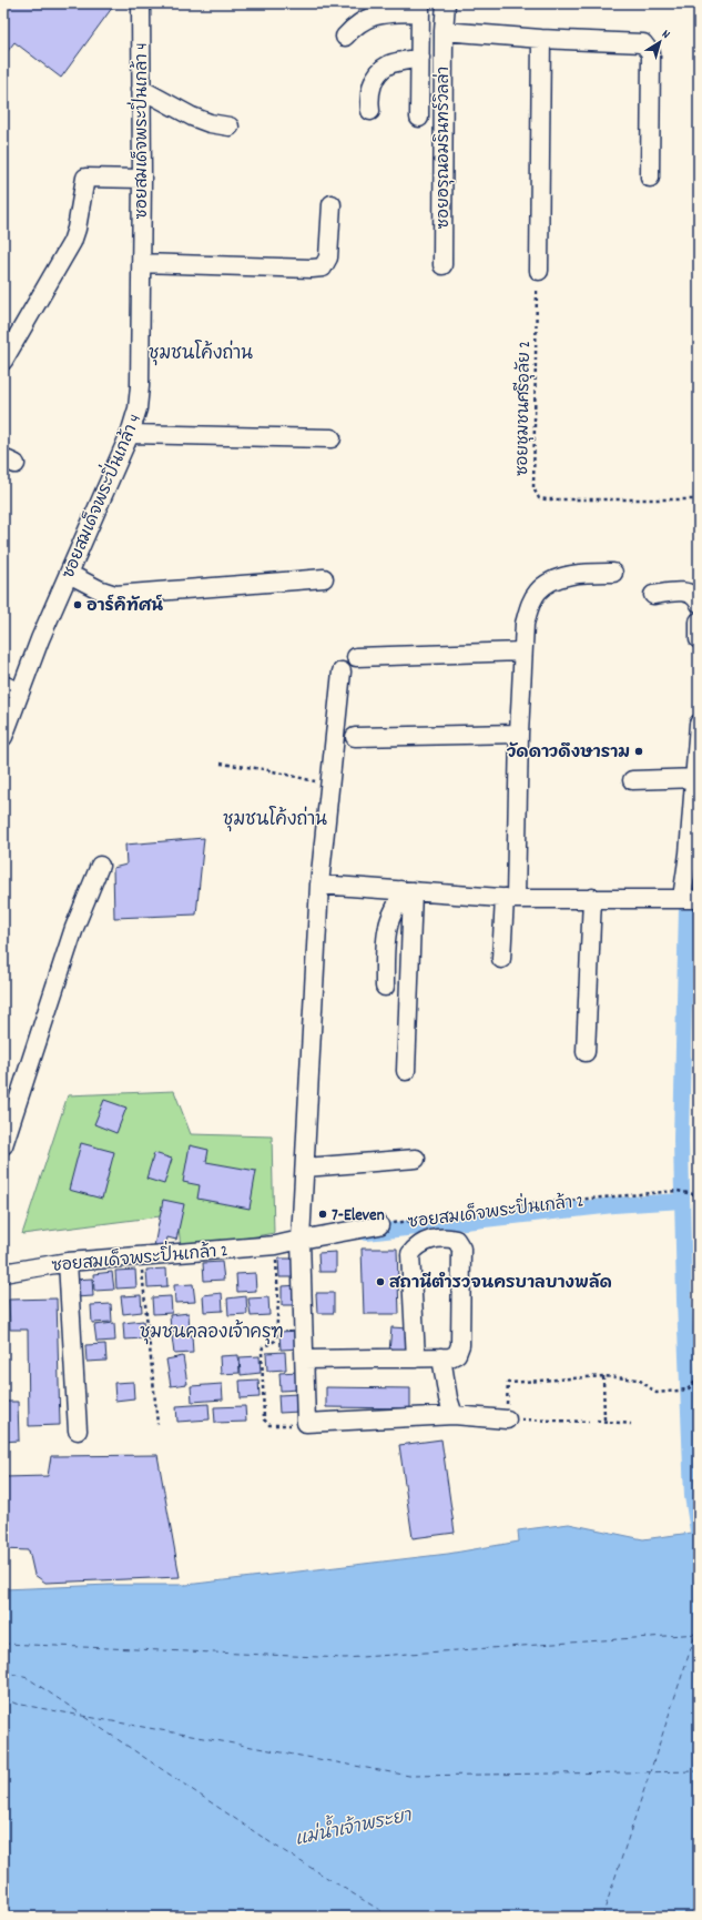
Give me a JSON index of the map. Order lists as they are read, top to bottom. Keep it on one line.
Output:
{"streets":{"street":["ซอยสมเด็จพระปิ่นเกล้า 4","ซอยอรุณอมรินทร์วิลล่า","ซอยสมเด็จพระปิ่นเกล้า 2"],"path":["ซอยชุมชนศรีอุลัย 2"]},"districts":["ชุมชนโค้งถ่าน","ชุมชนโค้งถ่าน","ชุมชนคลองเจ้าครุฑ"],"water":["แม่น้ำเจ้าพระยา"],"places":["อาร์คิทัศน์","วัดดาวดึงษาราม","7-Eleven","สถานีตำรวจนครบาลบางพลัด"],"north":"top right"}
